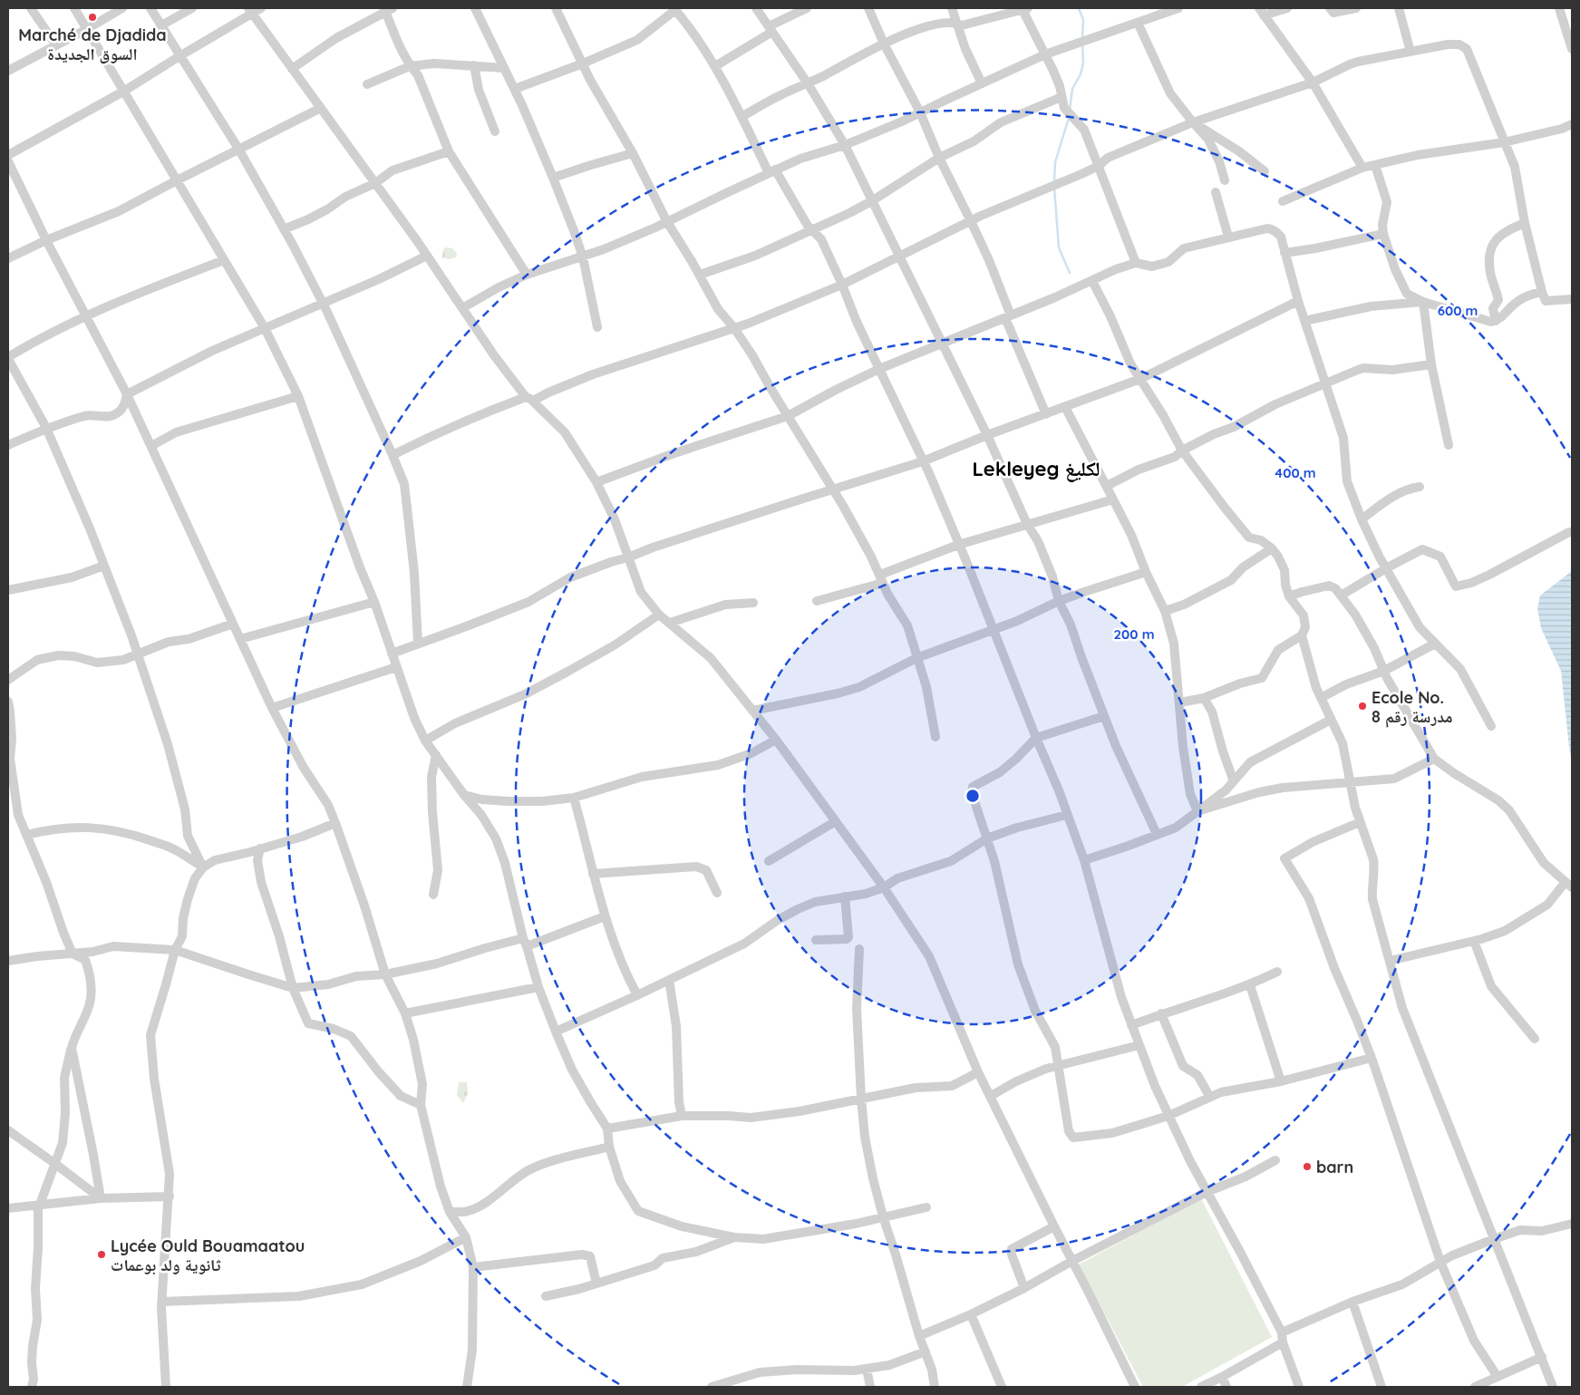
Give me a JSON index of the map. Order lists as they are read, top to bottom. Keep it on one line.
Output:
{"districts":["Lekleyeg لكليغ"],"places":["Marché de Djadida السوق الجديدة","Ecole No. 8 مدرسة رقم","barn","Lycée Ould Bouamaatou ثانوية ولد بوعمات"],"rings":["600 m","400 m","200 m"]}
